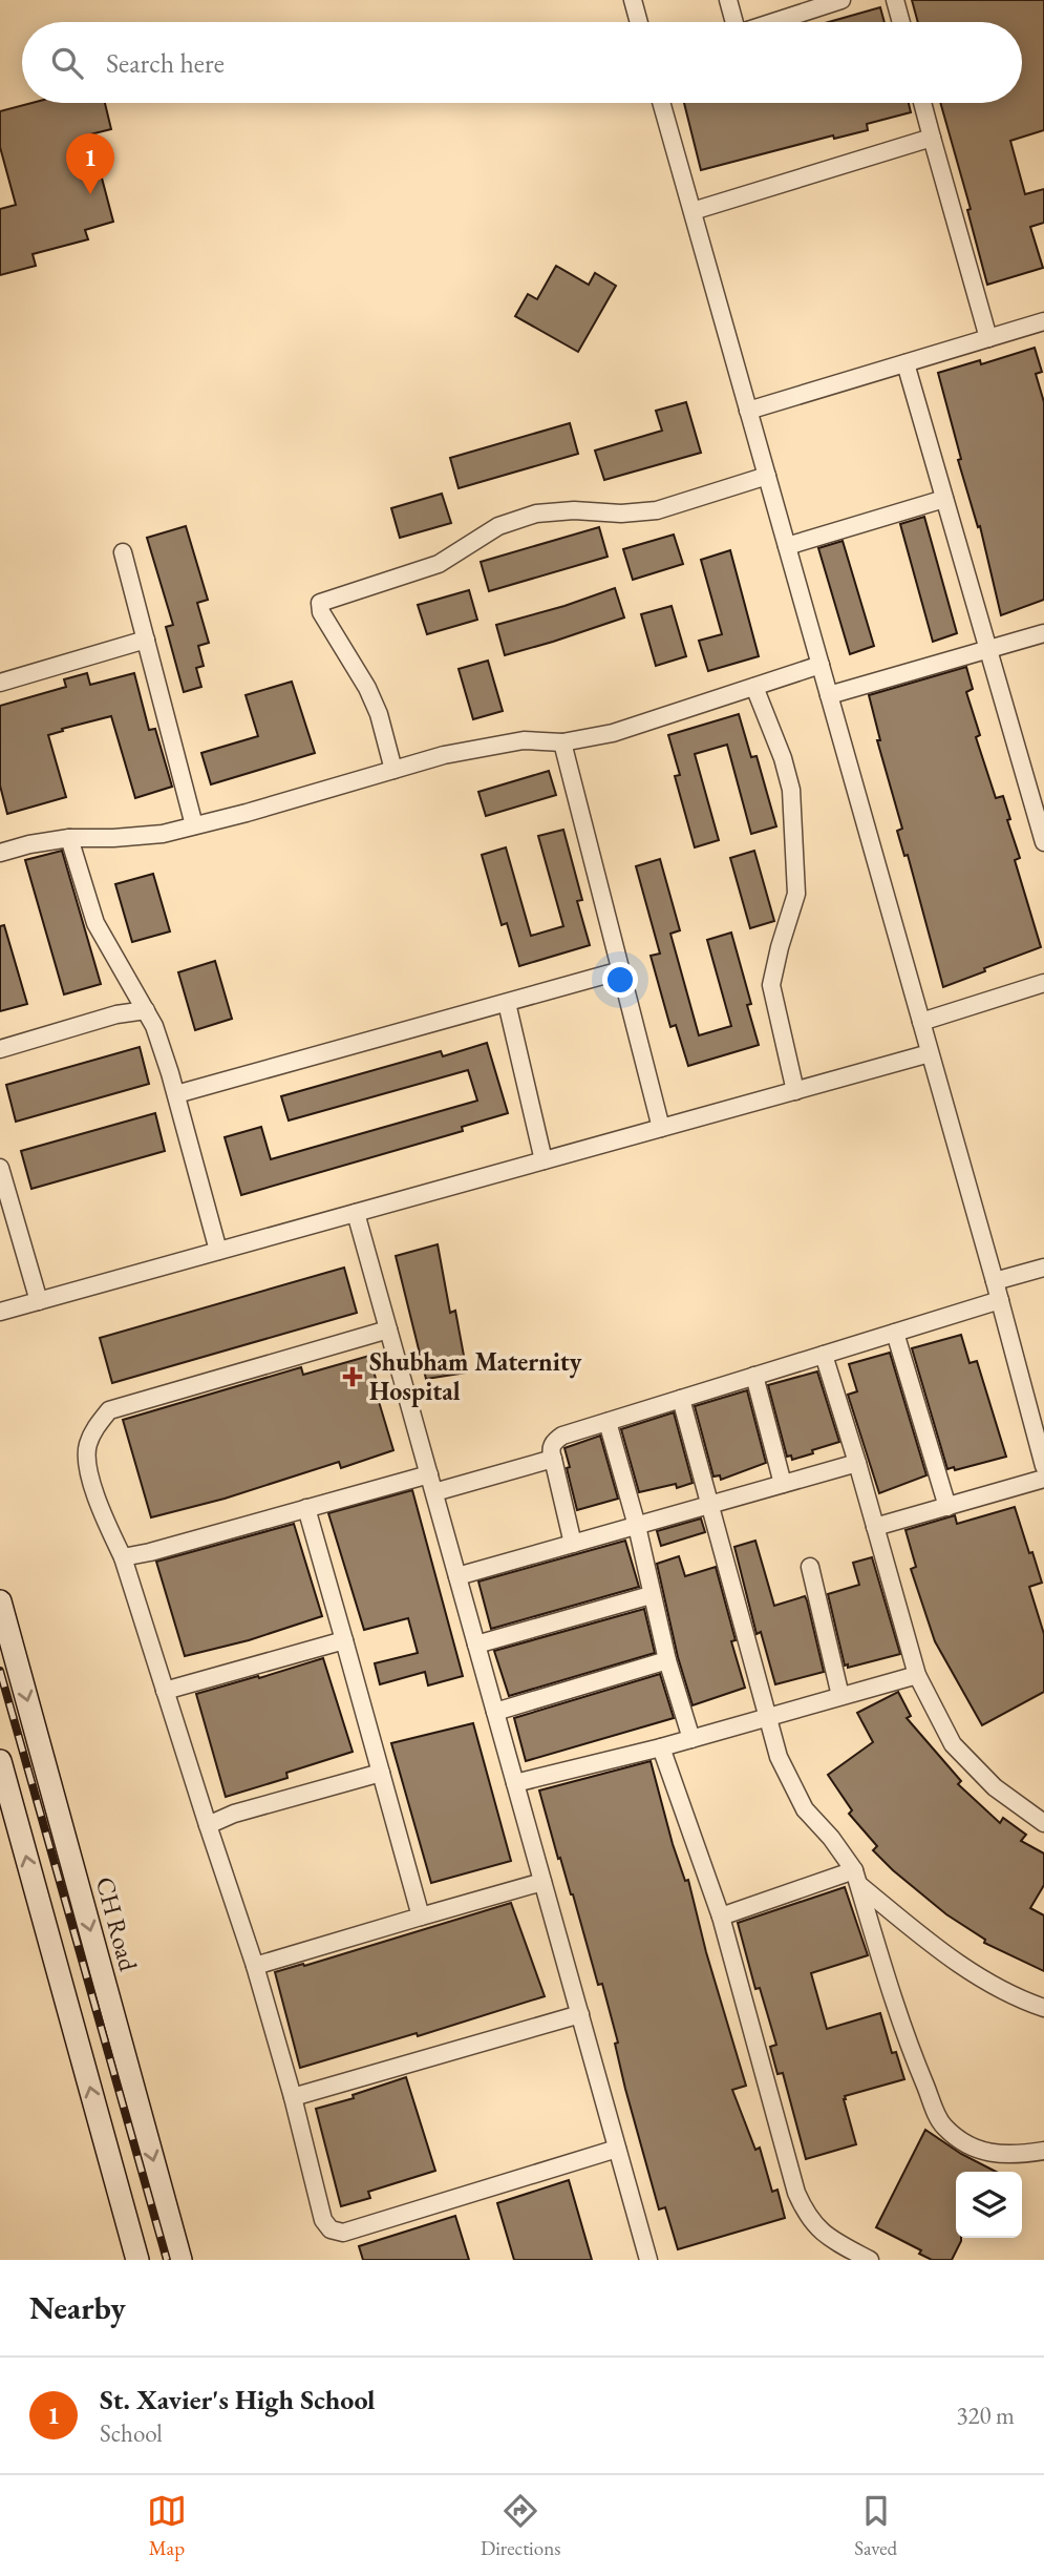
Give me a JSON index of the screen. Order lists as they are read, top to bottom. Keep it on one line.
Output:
{"streets":{"street":["CH Road"]},"places":{"health":["Shubham Maternity Hospital"]},"page":{"search":"Search here","pins":"1","heading":"Nearby","list":[{"mark":"1","name":"St. Xavier's High School","note":"School","value":"320 m"}],"nav":["Map","Directions","Saved"]}}
